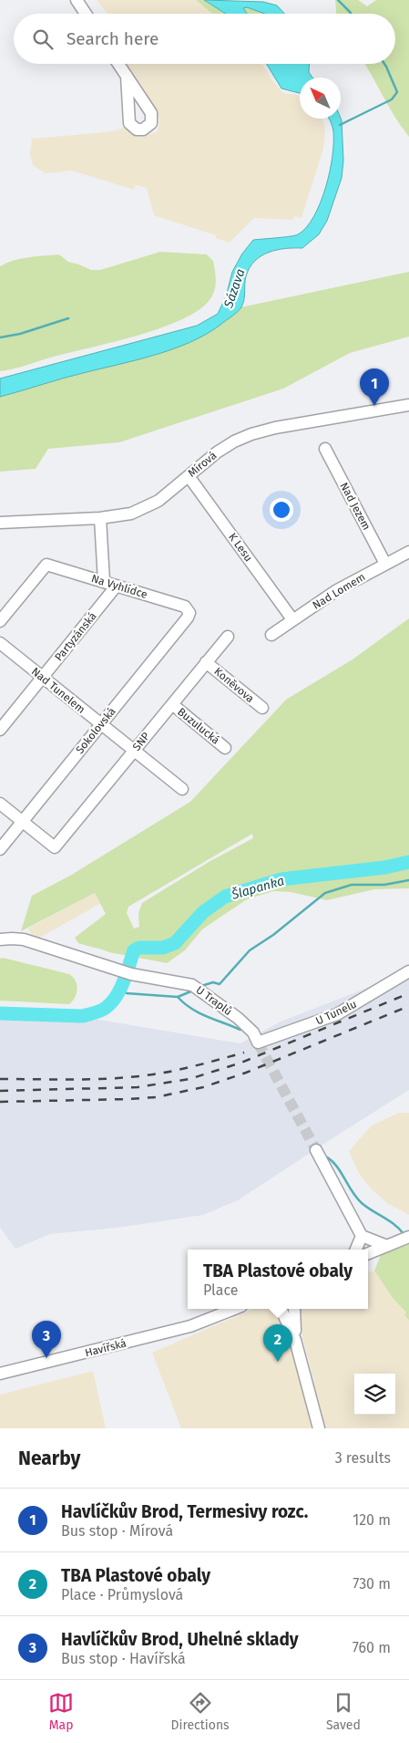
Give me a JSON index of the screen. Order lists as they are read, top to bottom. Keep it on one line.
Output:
{"streets":{"street":["Mírová","Nad Jezem","K Lesu","Na Vyhlídce","Nad Lomem","Partyzánská","Koněvova","Nad Tunelem","Buzulucká","Sokolovská","SNP","U Traplů","U Tunelu","Havířská"]},"crossings":[["Mírová","K Lesu"],["Nad Jezem","Nad Lomem"],["K Lesu","Nad Lomem"],["Na Vyhlídce","Partyzánská"],["Na Vyhlídce","Sokolovská"],["Partyzánská","Nad Tunelem"],["Koněvova","SNP"],["Nad Tunelem","Sokolovská"],["Nad Tunelem","SNP"],["Buzulucká","SNP"],["Sokolovská","SNP"],["U Traplů","U Tunelu"]],"water":["Sázava","Šlapanka"],"north":"top left","page":{"search":"Search here","pins":["1","3","2"],"popup":["TBA Plastové obaly","Place"],"heading":["Nearby","3 results"],"list":[{"mark":"1","name":"Havlíčkův Brod, Termesivy rozc.","note":"Bus stop · Mírová","value":"120 m"},{"mark":"2","name":"TBA Plastové obaly","note":"Place · Průmyslová","value":"730 m"},{"mark":"3","name":"Havlíčkův Brod, Uhelné sklady","note":"Bus stop · Havířská","value":"760 m"}],"nav":["Map","Directions","Saved"]}}
